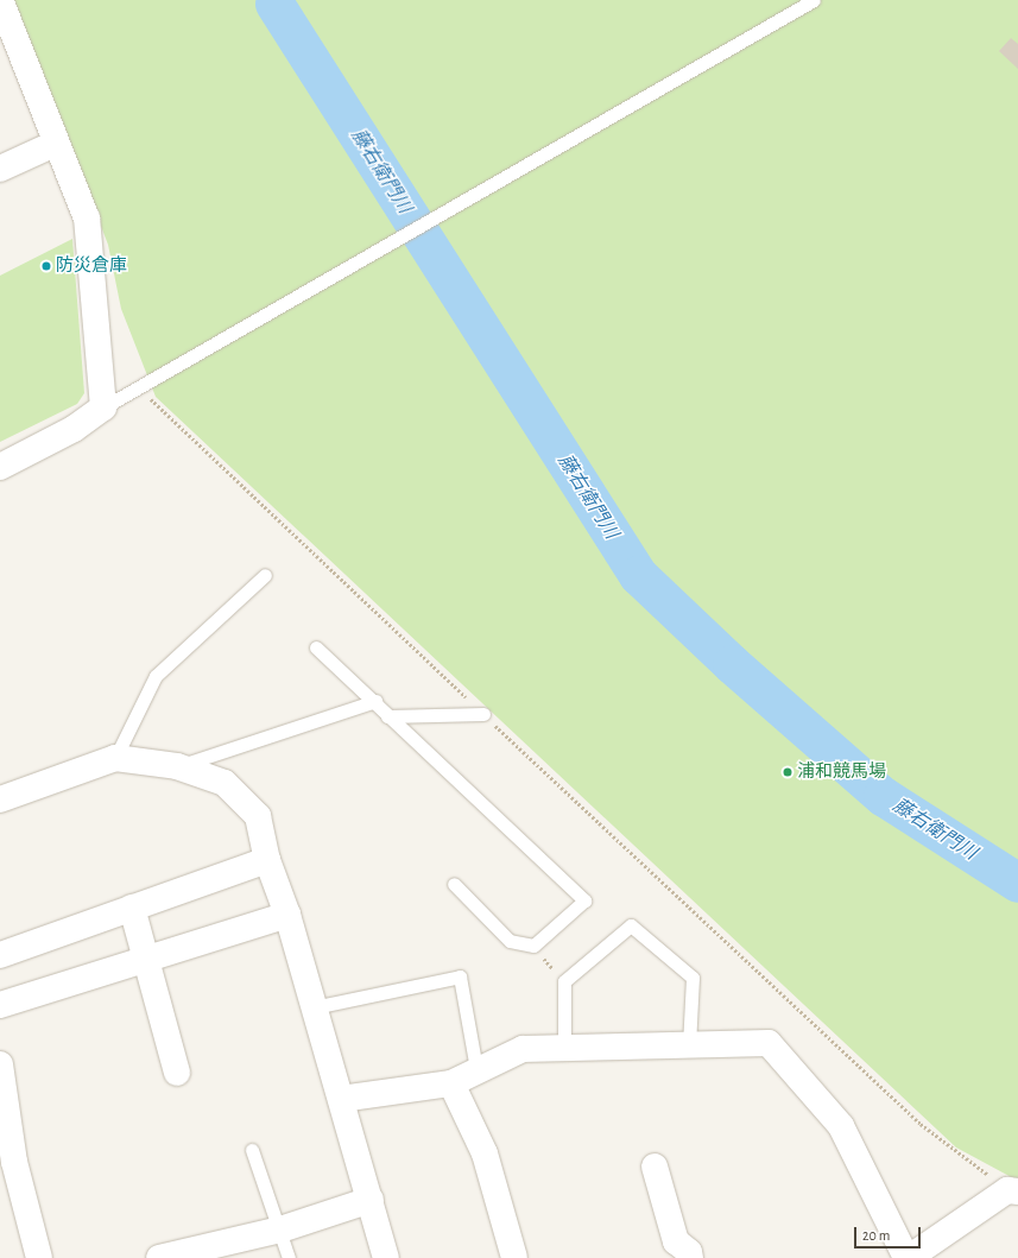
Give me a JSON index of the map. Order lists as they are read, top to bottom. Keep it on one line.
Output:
{"water":["藤右衛門川"],"places":["防災倉庫","浦和競馬場"],"scale_bar":"20 m"}
